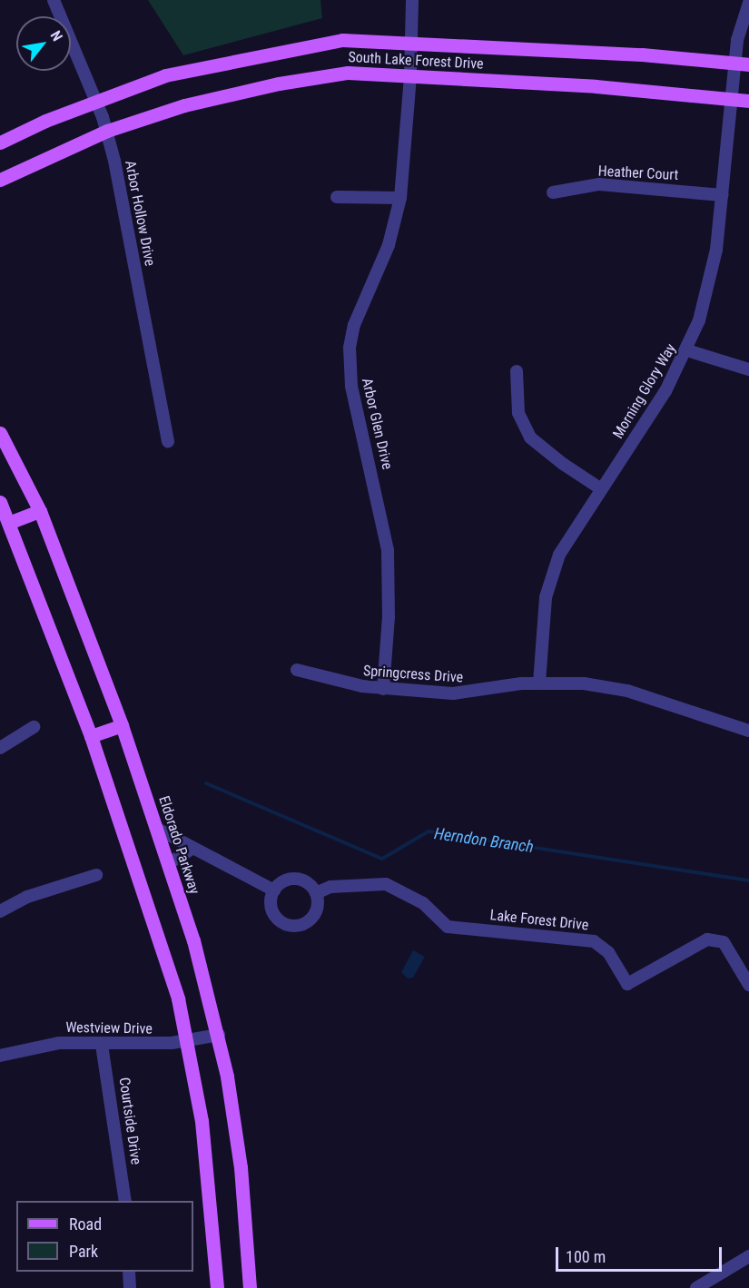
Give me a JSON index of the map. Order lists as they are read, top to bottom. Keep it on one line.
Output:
{"streets":{"main road":["South Lake Forest Drive","Eldorado Parkway"],"street":["Heather Court","Arbor Hollow Drive","Morning Glory Way","Arbor Glen Drive","Springcress Drive","Lake Forest Drive","Westview Drive","Courtside Drive"]},"crossings":[["South Lake Forest Drive","Arbor Hollow Drive"],["South Lake Forest Drive","Morning Glory Way"],["South Lake Forest Drive","Arbor Glen Drive"],["Heather Court","Morning Glory Way"],["Morning Glory Way","Springcress Drive"],["Arbor Glen Drive","Springcress Drive"],["Eldorado Parkway","Westview Drive"],["Westview Drive","Courtside Drive"]],"water":["Herndon Branch"],"legend":["Road","Park"],"scale_bar":"100 m","north":"top right"}
